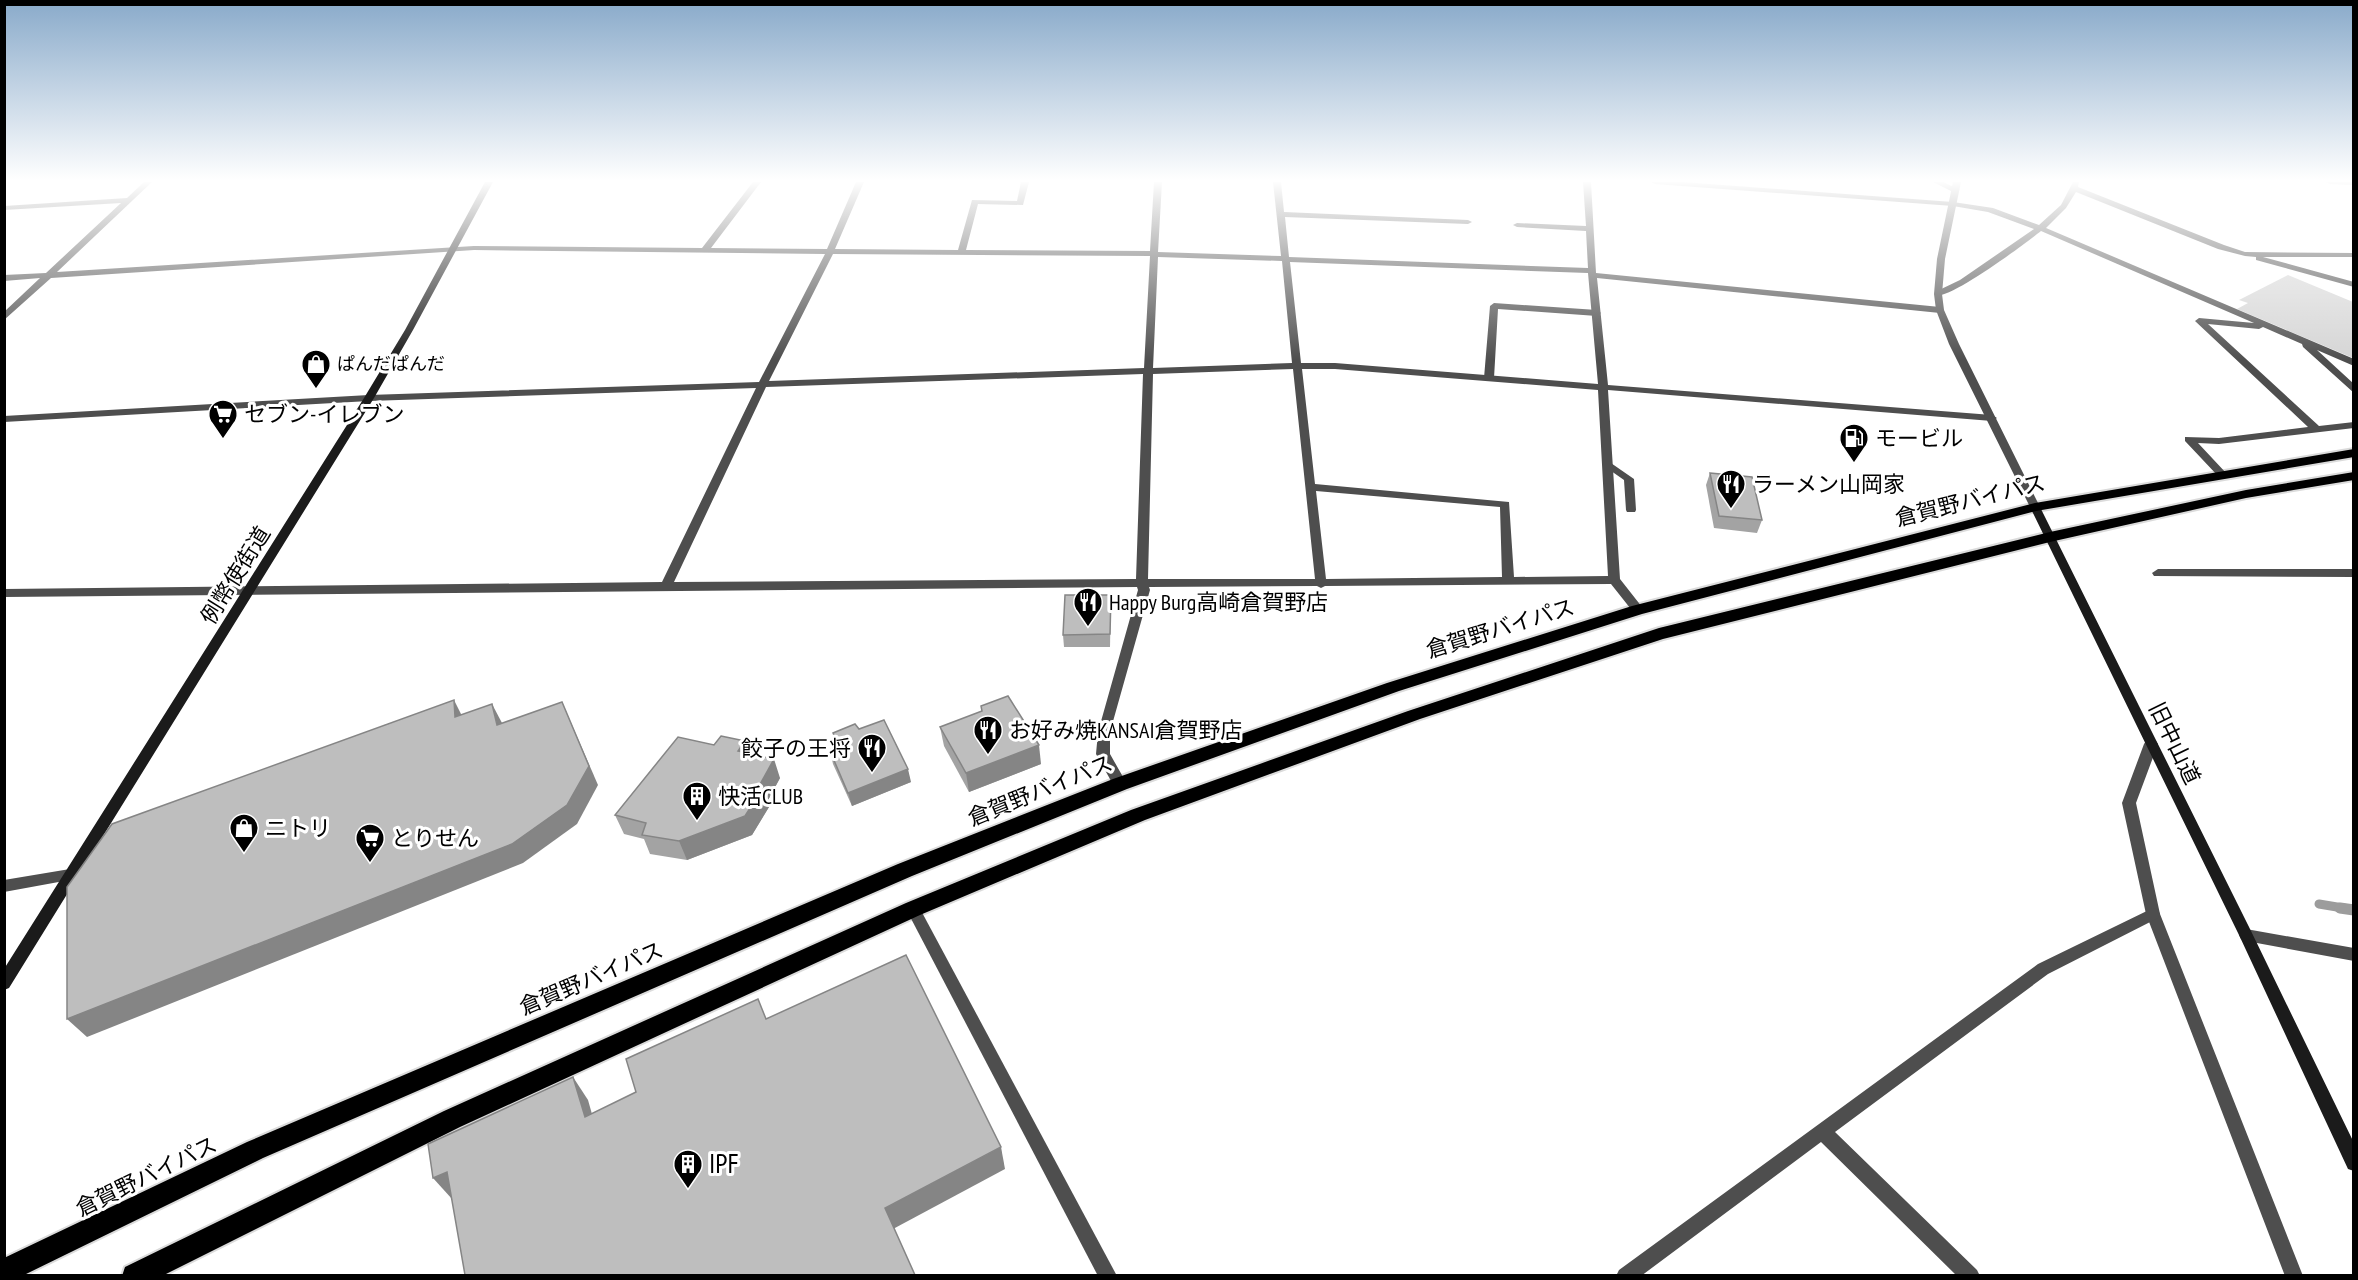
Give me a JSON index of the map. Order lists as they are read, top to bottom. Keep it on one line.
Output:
{"streets":{"highway":["倉賀野バイパス"],"main road":["例幣使街道","旧中山道"]},"crossings":[["倉賀野バイパス","旧中山道"]],"places":{"shop":["ぱんだぱんだ","ニトリ"],"supermarket":["セブン-イレブン","とりせん"],"fuel station":["モービル"],"restaurant":["ラーメン山岡家","Happy Burg高崎倉賀野店","お好み焼KANSAI倉賀野店","餃子の王将"],"building":["快活CLUB","IPF"]}}
